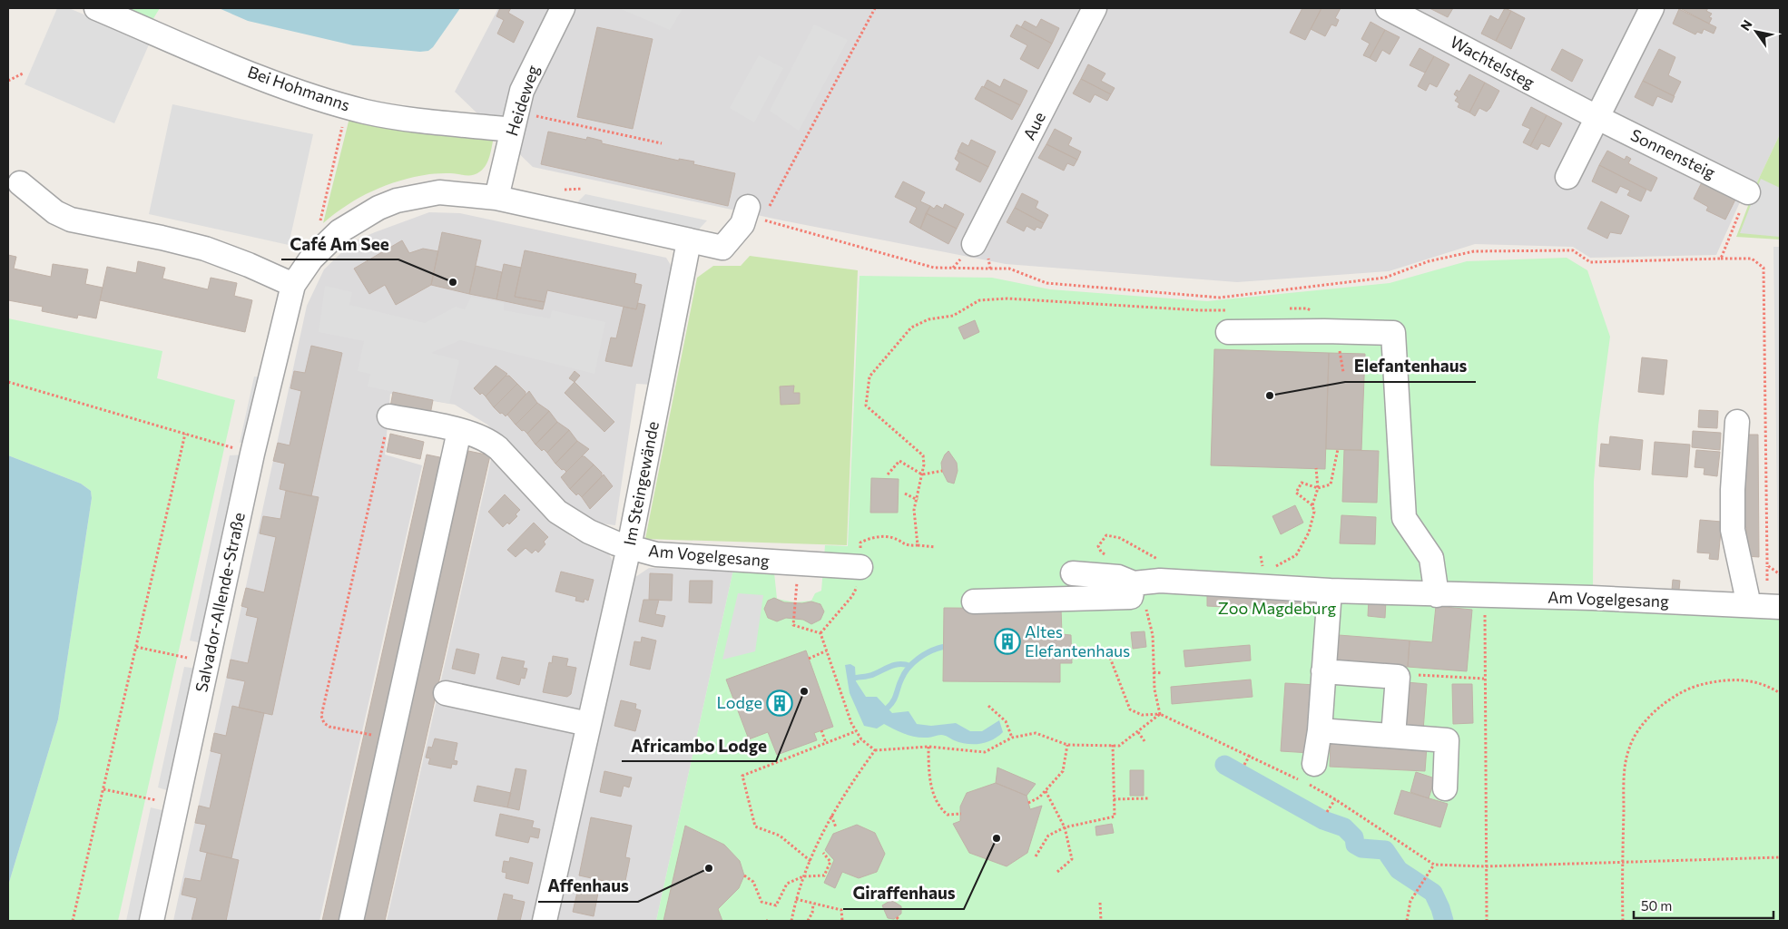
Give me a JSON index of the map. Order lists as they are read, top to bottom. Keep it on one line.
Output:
{"streets":{"street":["Wachtelsteg","Bei Hohmanns","Heideweg","Aue","Sonnensteig","Im Steingewände","Am Vogelgesang","Salvador-Allende-Straße"]},"crossings":[["Wachtelsteg","Sonnensteig"],["Bei Hohmanns","Heideweg"],["Heideweg","Salvador-Allende-Straße"],["Im Steingewände","Am Vogelgesang"]],"parks":["Zoo Magdeburg"],"places":{"other":["Café Am See","Elefantenhaus","Africambo Lodge","Giraffenhaus","Affenhaus"],"building":["Altes Elefantenhaus","Lodge"]},"scale_bar":"50 m","north":"top left"}
